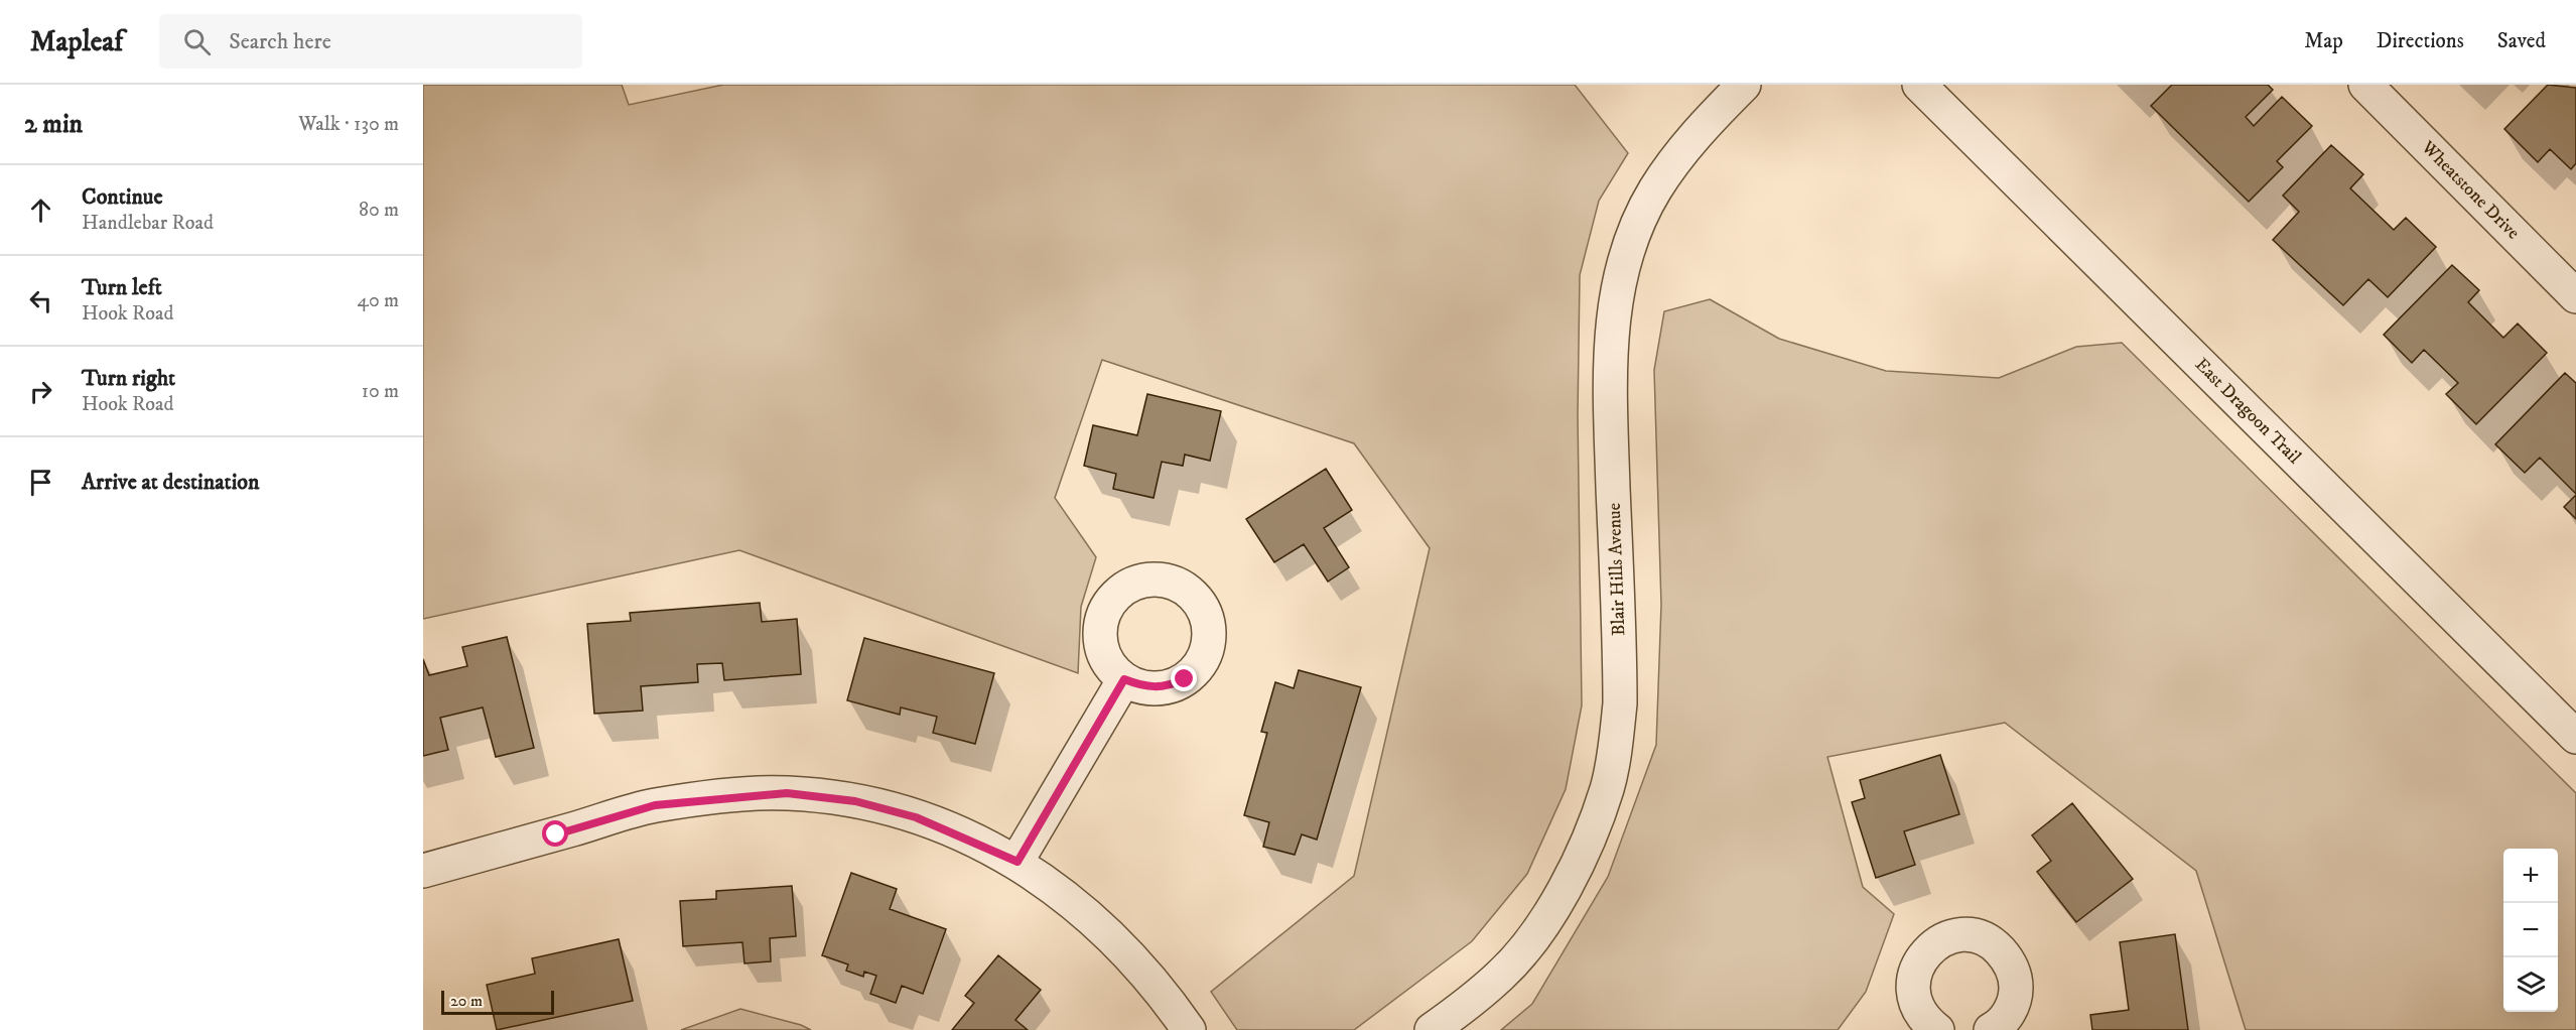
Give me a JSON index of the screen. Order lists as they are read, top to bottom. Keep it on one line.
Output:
{"streets":{"street":["Wheatstone Drive","East Dragoon Trail","Blair Hills Avenue"]},"scale_bar":"20 m","page":{"header":"Mapleaf","search":"Search here","nav":["Map","Directions","Saved"],"heading":["2 min","Walk · 130 m"],"list":[["Continue","Handlebar Road","80 m"],["Turn left","Hook Road","40 m"],["Turn right","Hook Road","10 m"],"Arrive at destination"],"map_buttons":["+","−"],"scale":"20 m"}}
